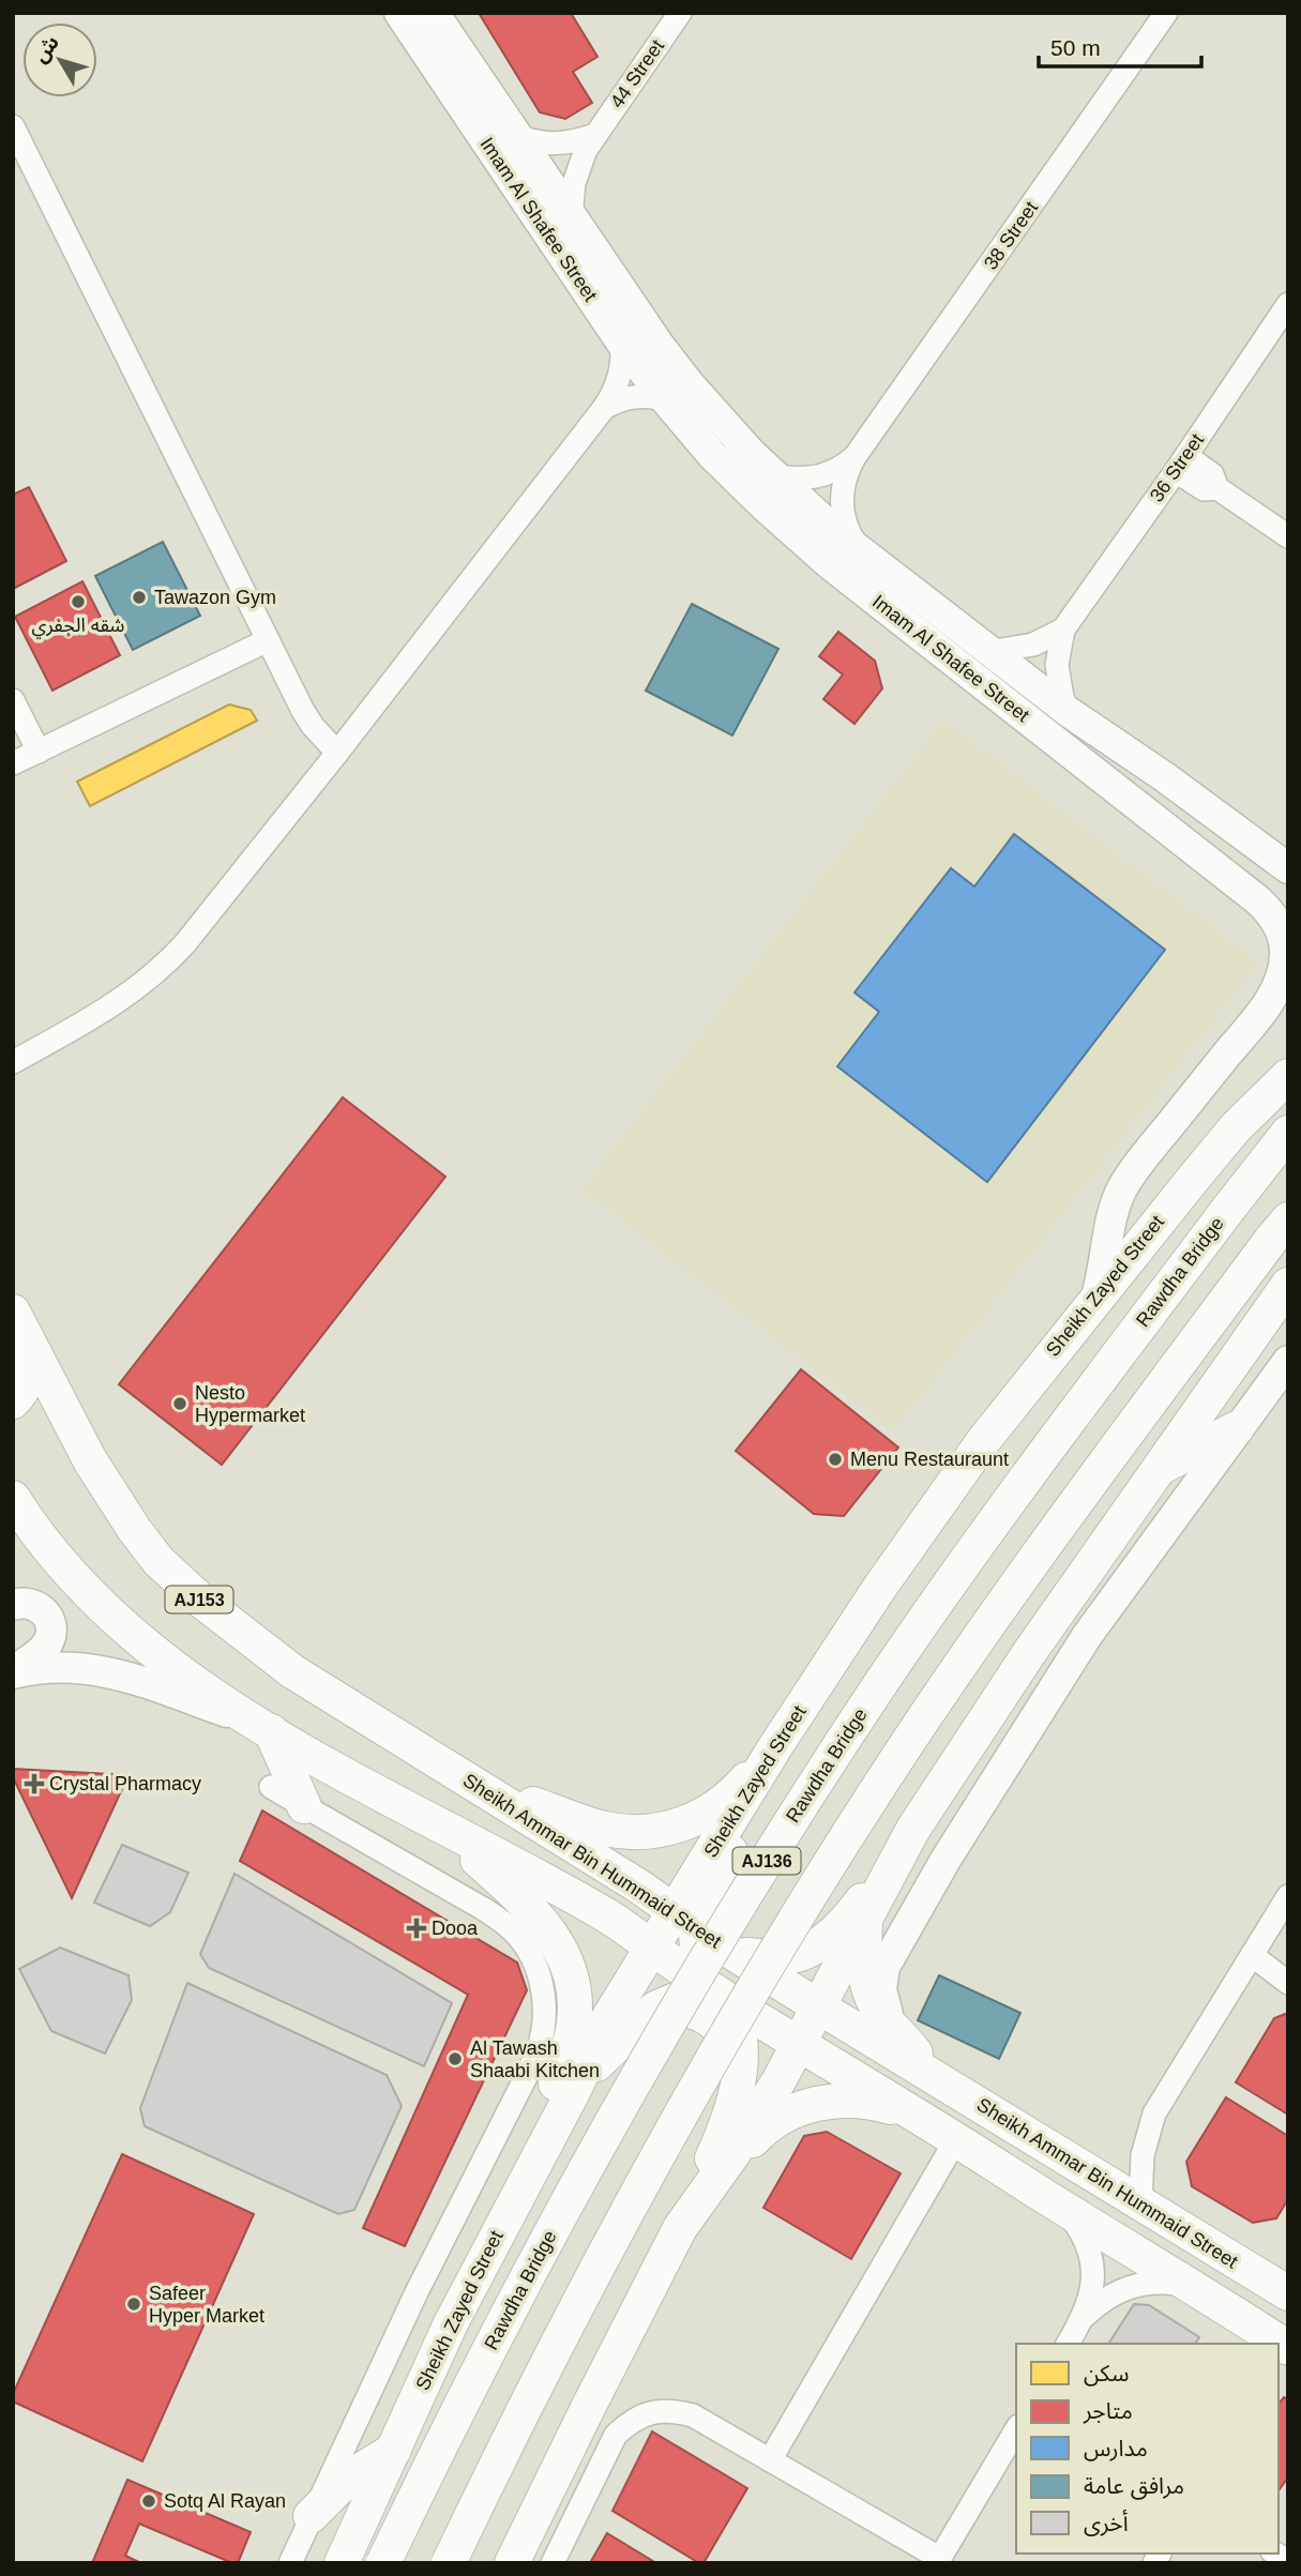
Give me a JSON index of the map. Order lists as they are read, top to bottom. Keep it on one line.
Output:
{"streets":{"main road":["Rawdha Bridge","Sheikh Zayed Street","AJ153","Sheikh Ammar Bin Hummaid Street","AJ136"],"street":["44 Street","Imam Al Shafee Street","38 Street","36 Street"]},"crossings":[["44 Street","Imam Al Shafee Street"],["Imam Al Shafee Street","38 Street"],["Imam Al Shafee Street","36 Street"],["Imam Al Shafee Street","Sheikh Zayed Street"],["Sheikh Zayed Street","Sheikh Ammar Bin Hummaid Street"]],"places":{"other":["Tawazon Gym","شقه الجفري","Nesto Hypermarket","Menu Restauraunt","Al Tawash Shaabi Kitchen","Safeer Hyper Market","Sotq Al Rayan"],"health":["Crystal Pharmacy","Dooa"]},"legend":["سكن","متاجر","مدارس","مرافق عامة","أخرى"],"scale_bar":"50 m","north":"top left"}
